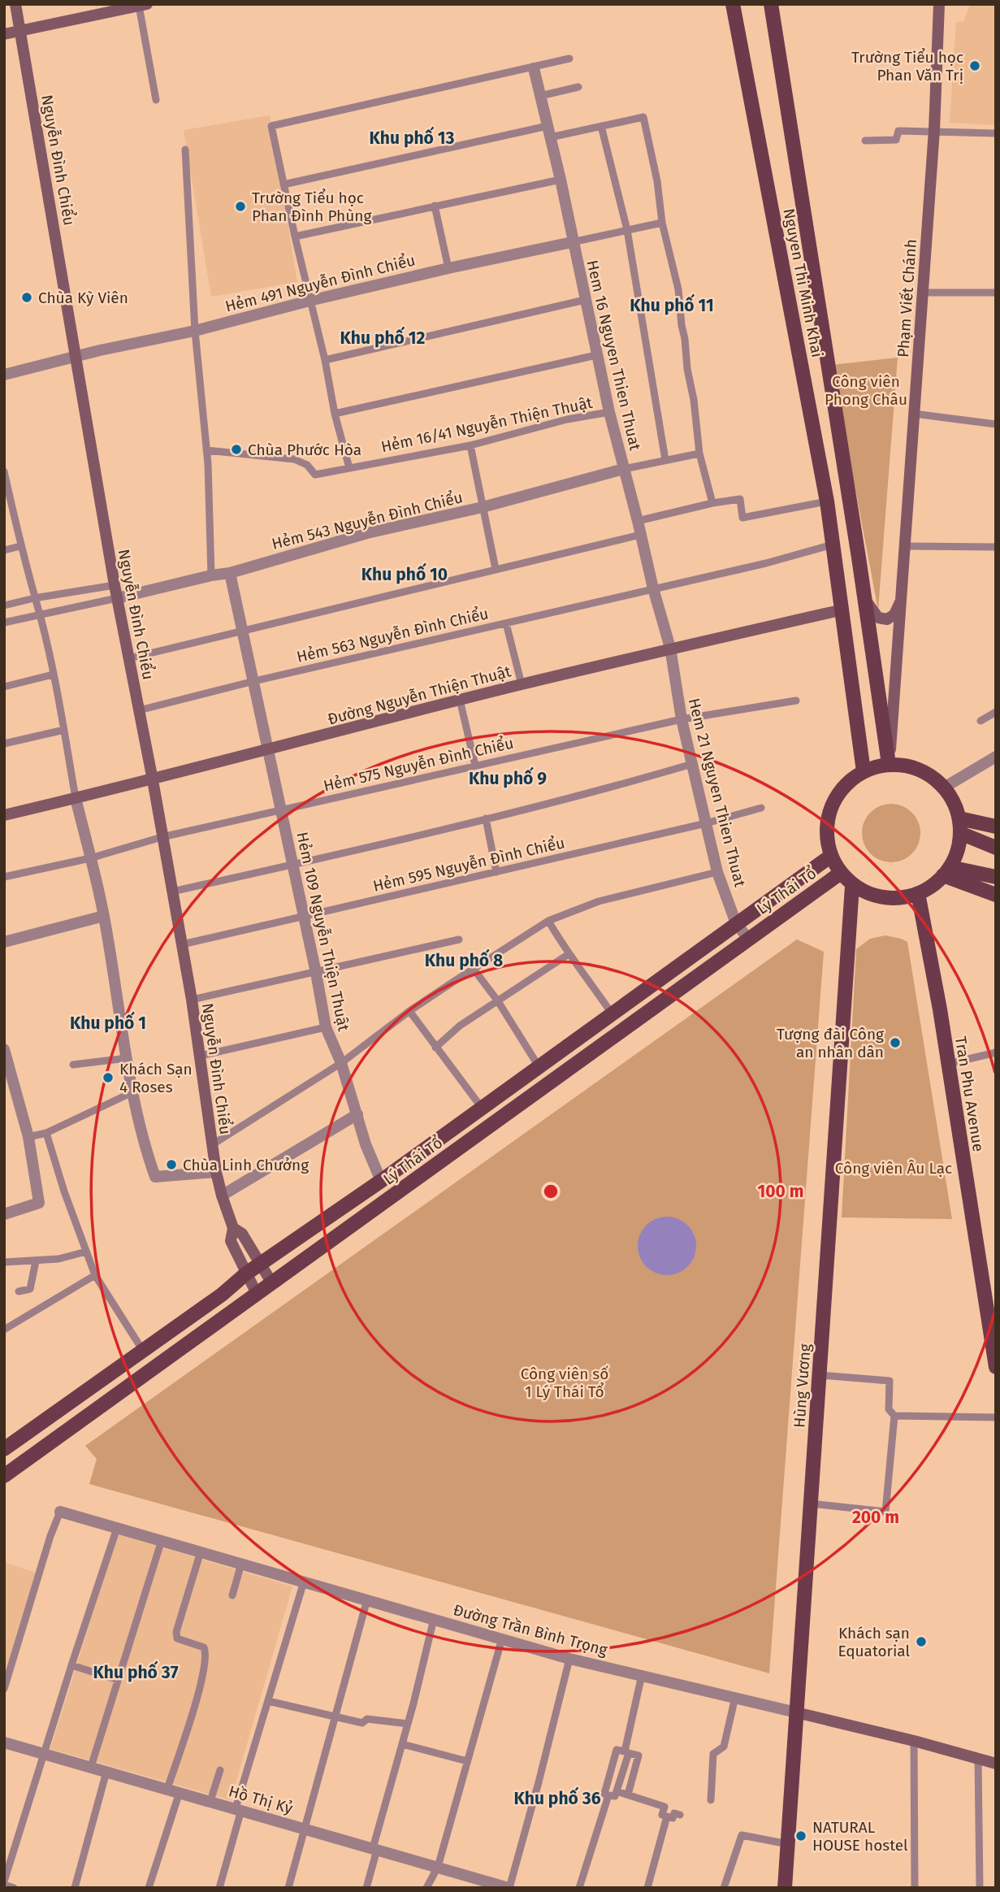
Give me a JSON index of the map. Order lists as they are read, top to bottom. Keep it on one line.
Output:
{"streets":{"main road":["Nguyen Thi Minh Khai","Lý Thái Tổ","Tran Phu Avenue","Hùng Vương"],"street":["Nguyễn Đình Chiểu","Hẻm 491 Nguyễn Ðình Chiểu","Phạm Viết Chánh","Hem 16 Nguyen Thien Thuat","Hẻm 543 Nguyễn Ðình Chiểu","Đường Nguyễn Thiện Thuật","Hem 21 Nguyen Thien Thuat","Hẻm 109 Nguyễn Thiện Thuật","Đường Trần Bình Trọng","Hồ Thị Kỷ"],"lane":["Hẻm 16/41 Nguyễn Thiện Thuật","Hẻm 563 Nguyễn Ðình Chiểu","Hẻm 575 Nguyễn Ðình Chiểu","Hẻm 595 Nguyễn Ðình Chiểu"]},"crossings":[["Nguyễn Đình Chiểu","Hẻm 491 Nguyễn Ðình Chiểu"],["Nguyễn Đình Chiểu","Hẻm 543 Nguyễn Ðình Chiểu"],["Nguyễn Đình Chiểu","Hẻm 563 Nguyễn Ðình Chiểu"],["Nguyễn Đình Chiểu","Đường Nguyễn Thiện Thuật"],["Nguyễn Đình Chiểu","Hẻm 575 Nguyễn Ðình Chiểu"],["Nguyễn Đình Chiểu","Hẻm 595 Nguyễn Ðình Chiểu"],["Nguyễn Đình Chiểu","Lý Thái Tổ"],["Hẻm 491 Nguyễn Ðình Chiểu","Hem 16 Nguyen Thien Thuat"],["Nguyen Thi Minh Khai","Phạm Viết Chánh"],["Nguyen Thi Minh Khai","Hẻm 563 Nguyễn Ðình Chiểu"],["Nguyen Thi Minh Khai","Đường Nguyễn Thiện Thuật"],["Nguyen Thi Minh Khai","Lý Thái Tổ"],["Nguyen Thi Minh Khai","Tran Phu Avenue"],["Nguyen Thi Minh Khai","Hùng Vương"],["Phạm Viết Chánh","Lý Thái Tổ"],["Phạm Viết Chánh","Tran Phu Avenue"],["Phạm Viết Chánh","Hùng Vương"],["Hem 16 Nguyen Thien Thuat","Hẻm 16/41 Nguyễn Thiện Thuật"],["Hem 16 Nguyen Thien Thuat","Hẻm 543 Nguyễn Ðình Chiểu"],["Hem 16 Nguyen Thien Thuat","Hẻm 563 Nguyễn Ðình Chiểu"],["Hem 16 Nguyen Thien Thuat","Đường Nguyễn Thiện Thuật"],["Hem 16 Nguyen Thien Thuat","Hem 21 Nguyen Thien Thuat"],["Hẻm 543 Nguyễn Ðình Chiểu","Hẻm 109 Nguyễn Thiện Thuật"],["Hẻm 563 Nguyễn Ðình Chiểu","Hẻm 109 Nguyễn Thiện Thuật"],["Đường Nguyễn Thiện Thuật","Hem 21 Nguyen Thien Thuat"],["Đường Nguyễn Thiện Thuật","Hẻm 109 Nguyễn Thiện Thuật"],["Hẻm 575 Nguyễn Ðình Chiểu","Hem 21 Nguyen Thien Thuat"],["Hẻm 575 Nguyễn Ðình Chiểu","Hẻm 109 Nguyễn Thiện Thuật"],["Hem 21 Nguyen Thien Thuat","Hẻm 595 Nguyễn Ðình Chiểu"],["Hem 21 Nguyen Thien Thuat","Lý Thái Tổ"],["Hẻm 595 Nguyễn Ðình Chiểu","Hẻm 109 Nguyễn Thiện Thuật"],["Lý Thái Tổ","Hẻm 109 Nguyễn Thiện Thuật"],["Lý Thái Tổ","Tran Phu Avenue"],["Lý Thái Tổ","Hùng Vương"],["Tran Phu Avenue","Hùng Vương"],["Hùng Vương","Đường Trần Bình Trọng"]],"districts":["Khu phố 13","Khu phố 11","Khu phố 12","Khu phố 10","Khu phố 9","Khu phố 8","Khu phố 1","Khu phố 37","Khu phố 36"],"parks":["Công viên Phong Châu","Công viên Âu Lạc","Công viên số 1 Lý Thái Tổ"],"places":["Trường Tiểu học Phan Văn Trị","Trường Tiểu học Phan Đình Phùng","Chùa Kỳ Viên","Chùa Phước Hòa","Tượng đài Công an nhân dân","Khách Sạn 4 Roses","Chùa Linh Chưởng","Khách sạn Equatorial","NATURAL HOUSE hostel"],"rings":["100 m","200 m"]}
